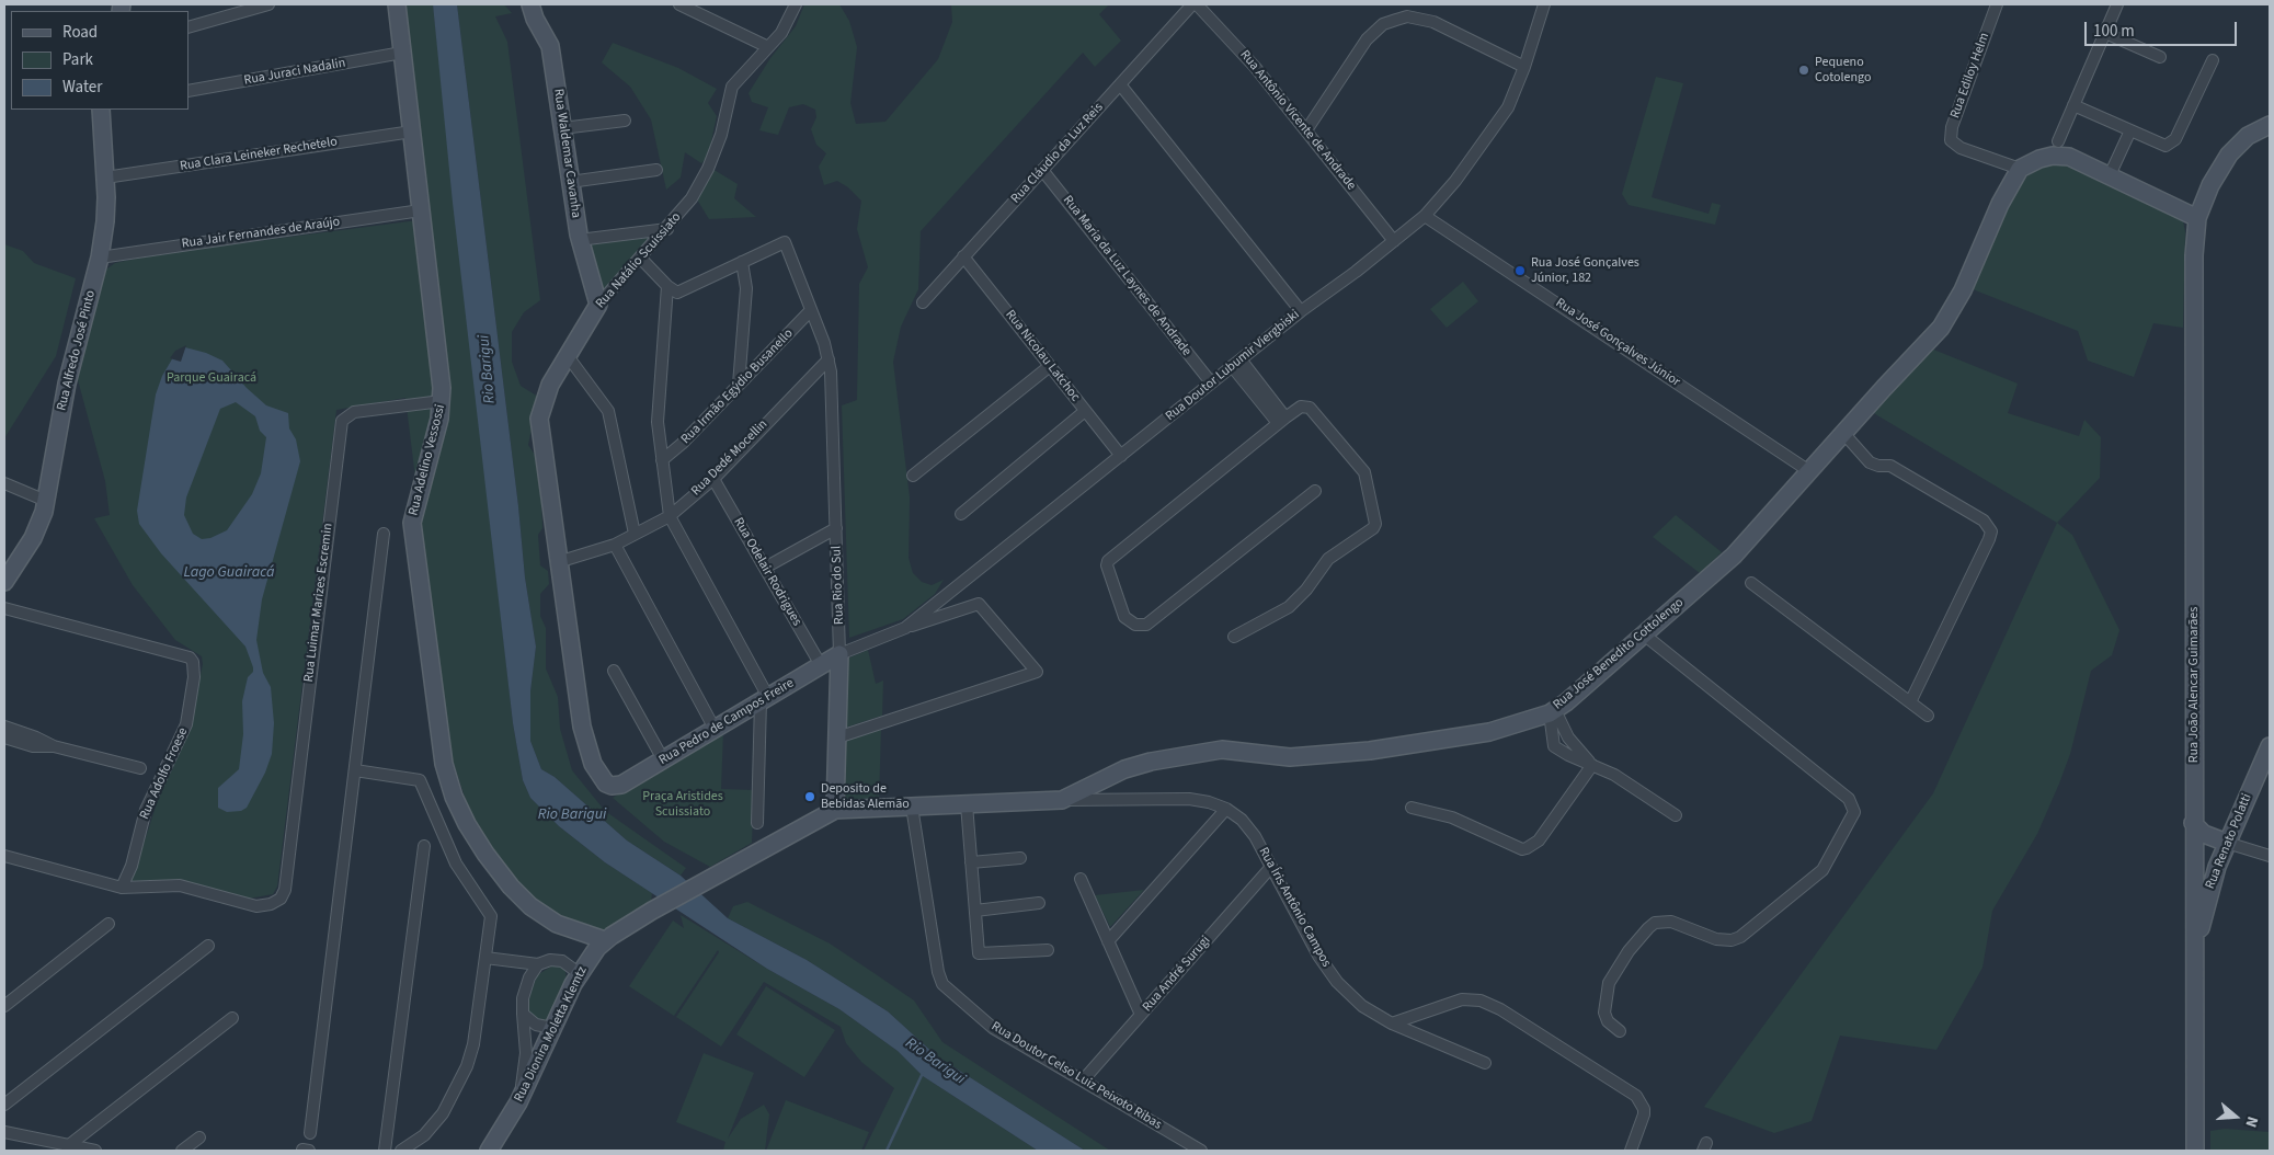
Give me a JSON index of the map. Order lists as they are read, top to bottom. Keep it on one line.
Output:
{"streets":{"main road":["Rua Waldemar Cavanha","Rua Natálio Scuissiato","Rua Alfredo José Pinto","Rua Adelino Vessossi","Rua Rio do Sul","Rua José Benedito Cottolengo","Rua João Alencar Guimarães","Rua Pedro de Campos Freire","Rua Renato Polatti","Rua Dionira Moletta Klemtz"],"street":["Rua Juraci Nadalin","Rua Ediloy Helm","Rua Antônio Vicente de Andrade","Rua Cláudio da Luz Reis","Rua Clara Leineker Rechetelo","Rua Jair Fernandes de Araújo","Rua Maria da Luz Laynes de Andrade","Rua José Gonçalves Júnior","Rua Nicolau Latchoc","Rua Doutor Lubumir Viergbiski","Rua Irmão Egýdio Busanello","Rua Dedé Mocellin","Rua Odelair Rodrigues","Rua Luimar Marizes Escremin","Rua Adolfo Froese","Rua Íris Antônio Campos","Rua André Surugi","Rua Doutor Celso Luiz Peixoto Ribas"]},"crossings":[["Rua Juraci Nadalin","Rua Adelino Vessossi"],["Rua Ediloy Helm","Rua José Benedito Cottolengo"],["Rua Antônio Vicente de Andrade","Rua Doutor Lubumir Viergbiski"],["Rua Waldemar Cavanha","Rua Natálio Scuissiato"],["Rua Cláudio da Luz Reis","Rua Maria da Luz Laynes de Andrade"],["Rua Cláudio da Luz Reis","Rua Nicolau Latchoc"],["Rua Clara Leineker Rechetelo","Rua Alfredo José Pinto"],["Rua Clara Leineker Rechetelo","Rua Adelino Vessossi"],["Rua Jair Fernandes de Araújo","Rua Alfredo José Pinto"],["Rua Jair Fernandes de Araújo","Rua Adelino Vessossi"],["Rua Natálio Scuissiato","Rua Dedé Mocellin"],["Rua Natálio Scuissiato","Rua Pedro de Campos Freire"],["Rua Maria da Luz Laynes de Andrade","Rua Doutor Lubumir Viergbiski"],["Rua José Gonçalves Júnior","Rua Doutor Lubumir Viergbiski"],["Rua José Gonçalves Júnior","Rua José Benedito Cottolengo"],["Rua Nicolau Latchoc","Rua Doutor Lubumir Viergbiski"],["Rua Doutor Lubumir Viergbiski","Rua Rio do Sul"],["Rua Doutor Lubumir Viergbiski","Rua Pedro de Campos Freire"],["Rua Irmão Egýdio Busanello","Rua Rio do Sul"],["Rua Dedé Mocellin","Rua Odelair Rodrigues"],["Rua Dedé Mocellin","Rua Rio do Sul"],["Rua Adelino Vessossi","Rua Luimar Marizes Escremin"],["Rua Adelino Vessossi","Rua Dionira Moletta Klemtz"],["Rua Odelair Rodrigues","Rua Pedro de Campos Freire"],["Rua Rio do Sul","Rua José Benedito Cottolengo"],["Rua Rio do Sul","Rua Pedro de Campos Freire"],["Rua Luimar Marizes Escremin","Rua Adolfo Froese"],["Rua José Benedito Cottolengo","Rua Íris Antônio Campos"],["Rua José Benedito Cottolengo","Rua Dionira Moletta Klemtz"],["Rua José Benedito Cottolengo","Rua Doutor Celso Luiz Peixoto Ribas"],["Rua João Alencar Guimarães","Rua Renato Polatti"],["Rua Íris Antônio Campos","Rua André Surugi"],["Rua André Surugi","Rua Doutor Celso Luiz Peixoto Ribas"]],"water":["Rio Barigui","Lago Guairacá"],"parks":["Parque Guairacá","Praça Aristides Scuissiato"],"places":["Pequeno Cotolengo","Rua José Gonçalves Júnior, 182","Deposito de Bebidas Alemão"],"legend":["Road","Park","Water"],"scale_bar":"100 m","north":"right"}
